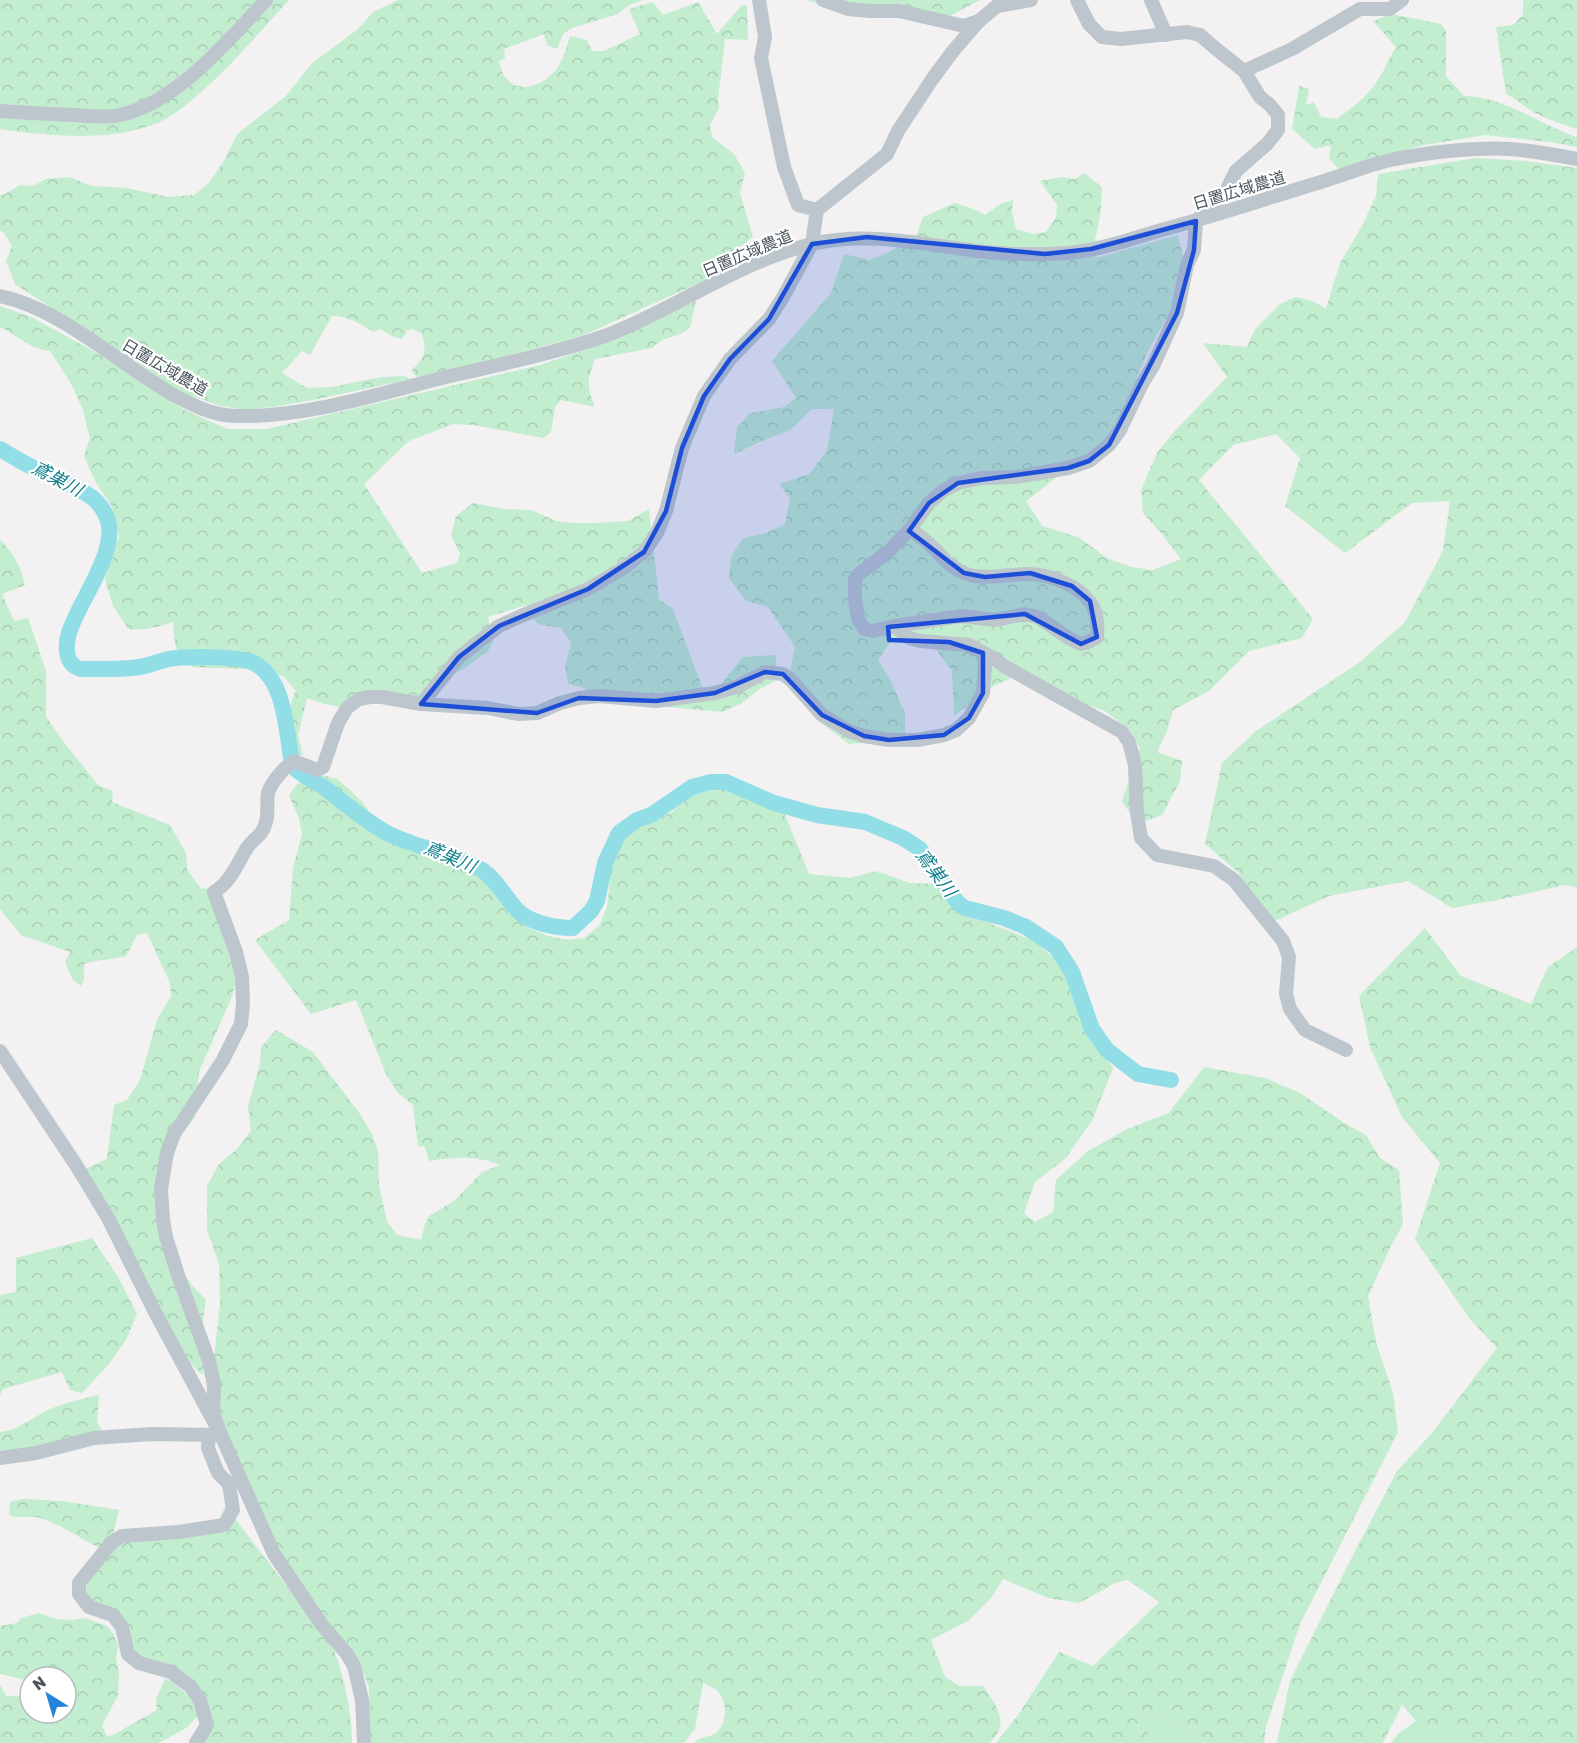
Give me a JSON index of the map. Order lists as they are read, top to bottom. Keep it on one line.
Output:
{"streets":{"street":["日置広域農道"]},"water":["鳶巣川"],"north":"top left"}
